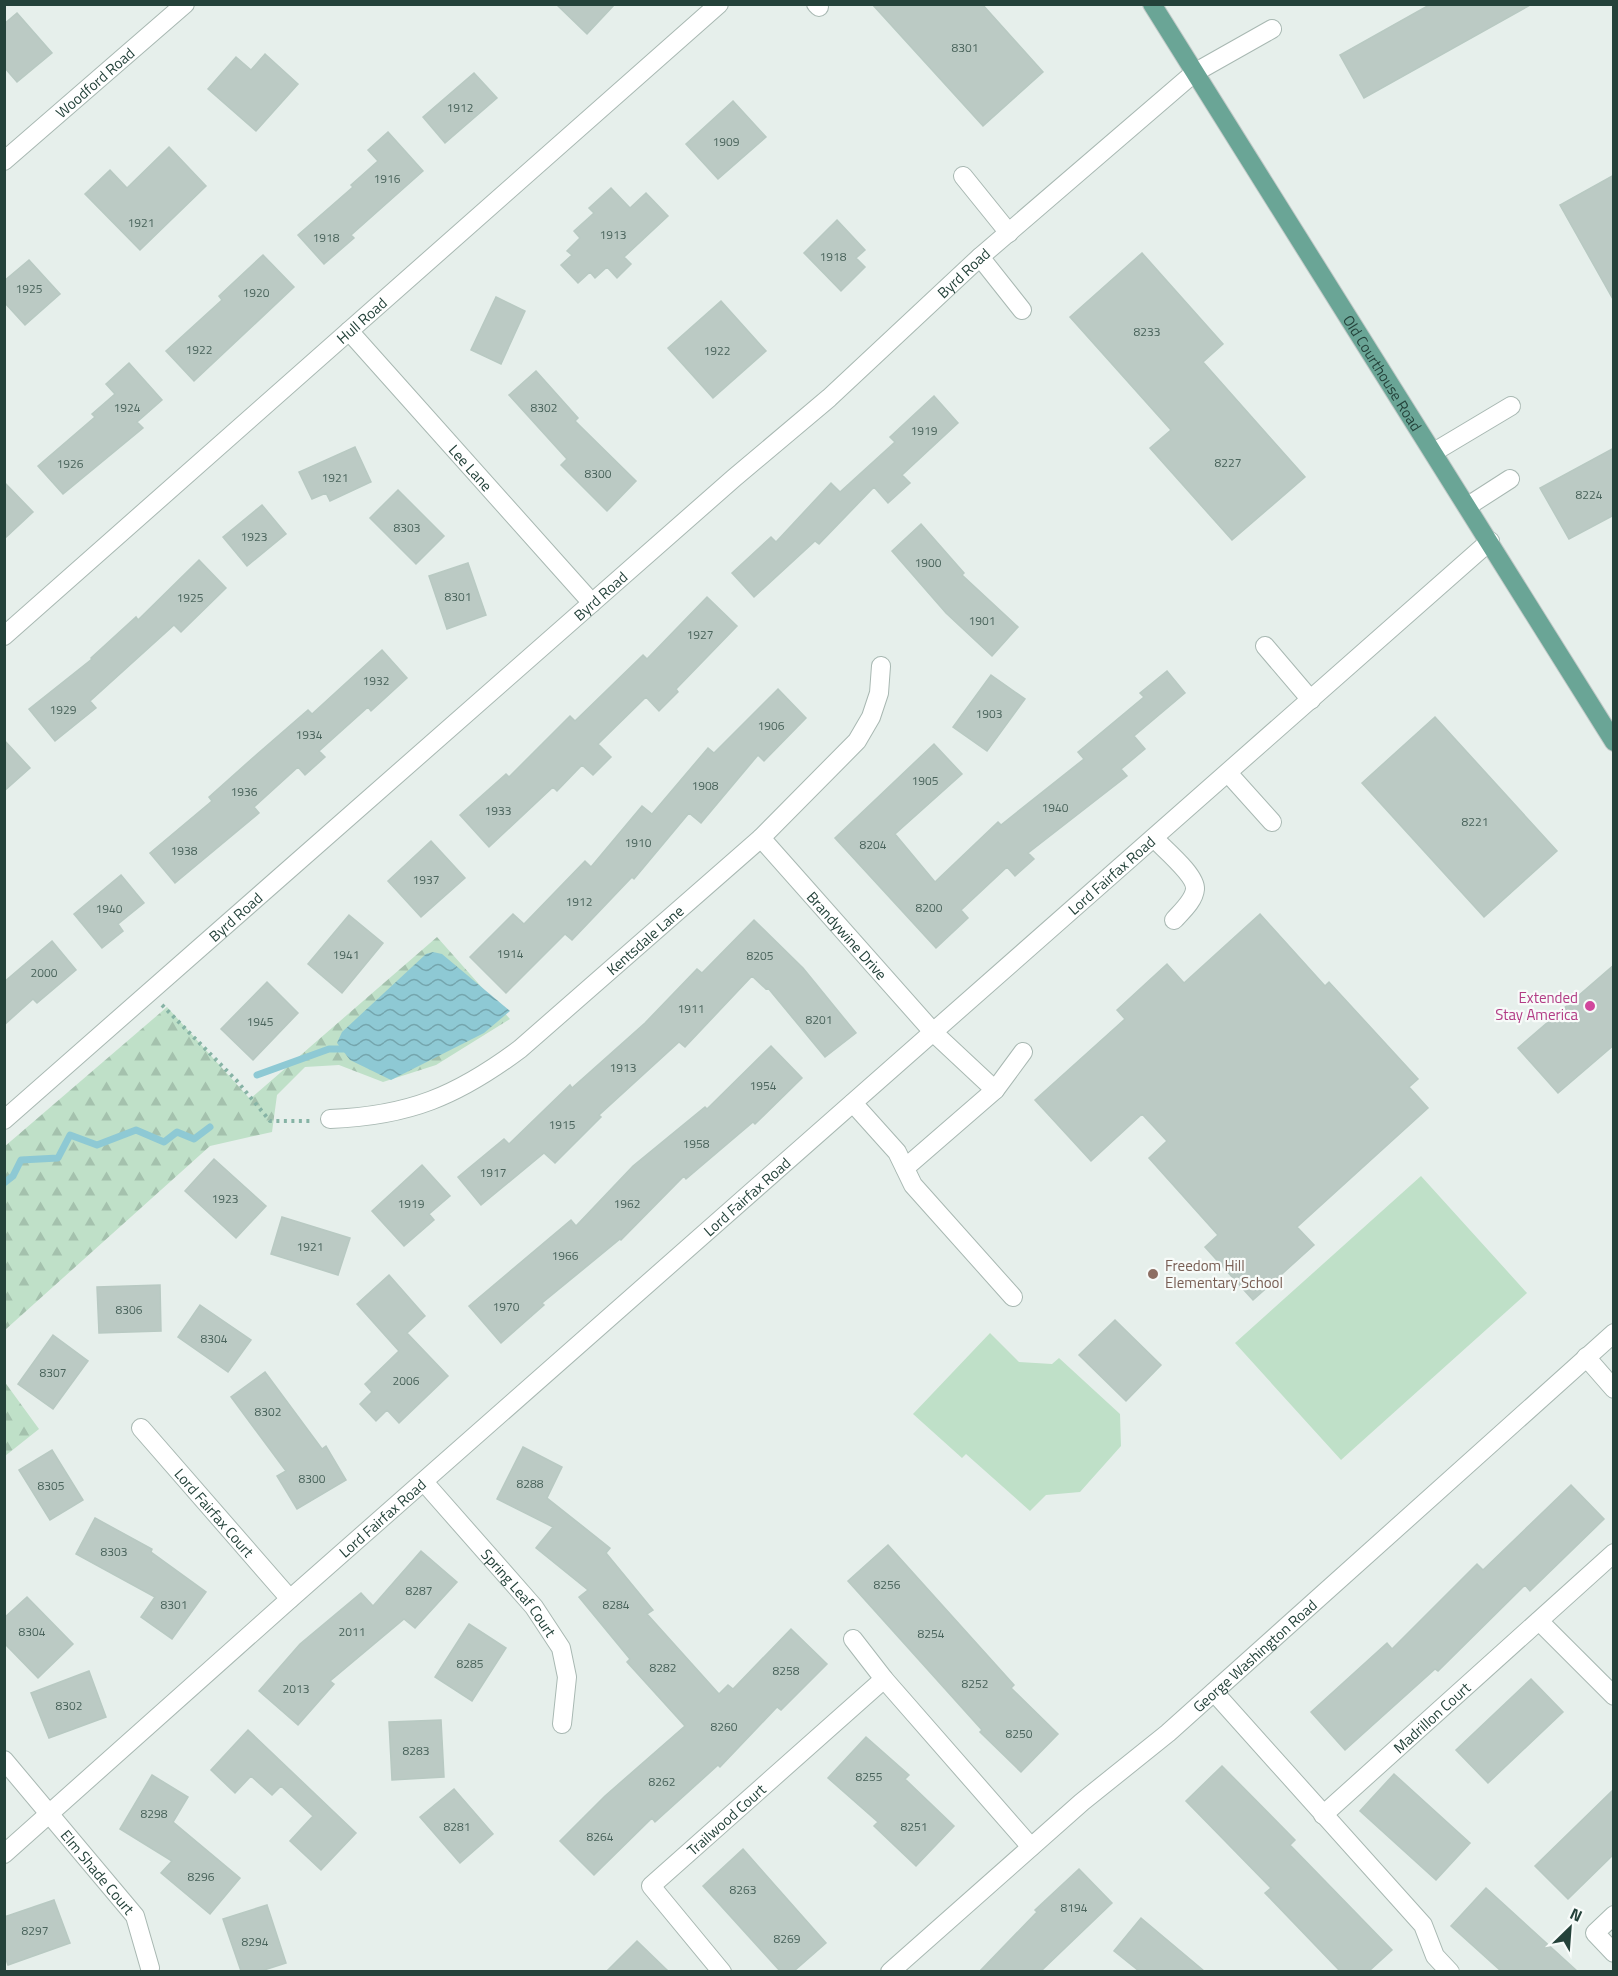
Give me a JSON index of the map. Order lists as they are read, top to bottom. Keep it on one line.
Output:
{"streets":{"main road":["Old Courthouse Road"],"street":["Woodford Road","Byrd Road","Hull Road","Lee Lane","Lord Fairfax Road","Brandywine Drive","Kentsdale Lane","Lord Fairfax Court","Spring Leaf Court","George Washington Road","Madrillon Court","Trailwood Court","Elm Shade Court"]},"crossings":[["Byrd Road","Old Courthouse Road"],["Byrd Road","Lee Lane"],["Hull Road","Lee Lane"],["Old Courthouse Road","Lord Fairfax Road"],["Lord Fairfax Road","Brandywine Drive"],["Lord Fairfax Road","Lord Fairfax Court"],["Lord Fairfax Road","Spring Leaf Court"],["Lord Fairfax Road","Elm Shade Court"],["Brandywine Drive","Kentsdale Lane"]],"places":["Extended Stay America","Freedom Hill Elementary School"],"house_numbers":["8301","1912","1909","1916","1921","1913","1918","1918","1925","1920","8233","1922","1922","1924","8302","1919","8227","1926","8300","1921","8224","8303","1923","1900","8301","1925","1901","1927","1932","1929","1903","1906","1934","1905","1908","1936","1940","1933","8221","1910","8204","1938","1937","1912","8200","1940","1914","1941","8205","2000","1911","8201","1945","1913","1954","1915","1958","1917","1923","1919","1962","1921","1966","1970","8306","8304","8307","2006","8302","8300","8288","8305","8303","8256","8287","8301","8284","8304","2011","8254","8285","8282","8258","8252","2013","8302","8260","8250","8283","8255","8262","8298","8281","8251","8264","8296","8263","8194","8297","8269","8294"],"north":"top right"}
